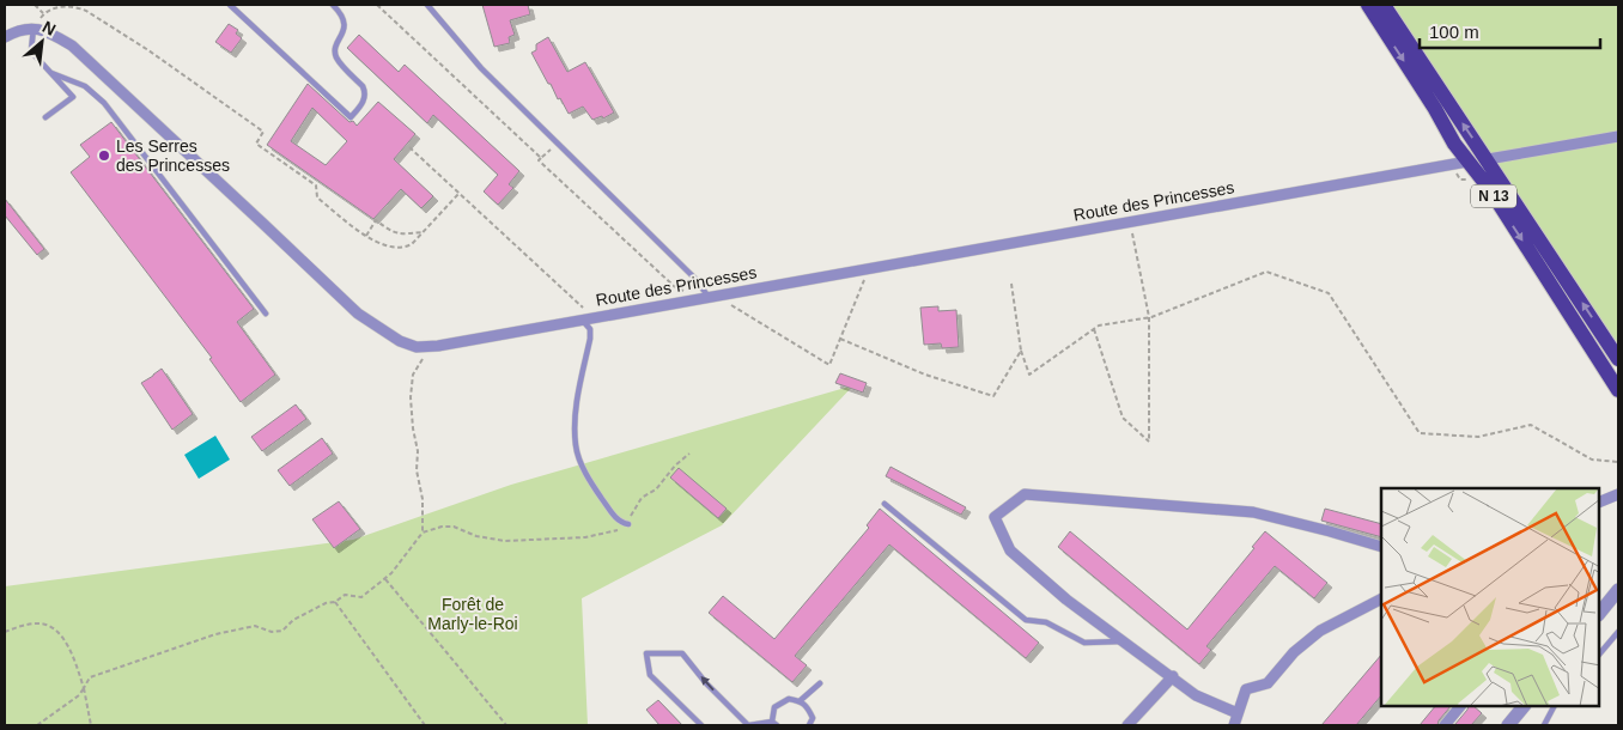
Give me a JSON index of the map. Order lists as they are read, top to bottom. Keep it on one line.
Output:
{"streets":{"main road":["N 13"],"street":["Route des Princesses"]},"crossings":[["N 13","Route des Princesses"]],"parks":["Forêt de Marly-le-Roi"],"places":["Les Serres des Princesses"],"scale_bar":"100 m","north":"top right"}
